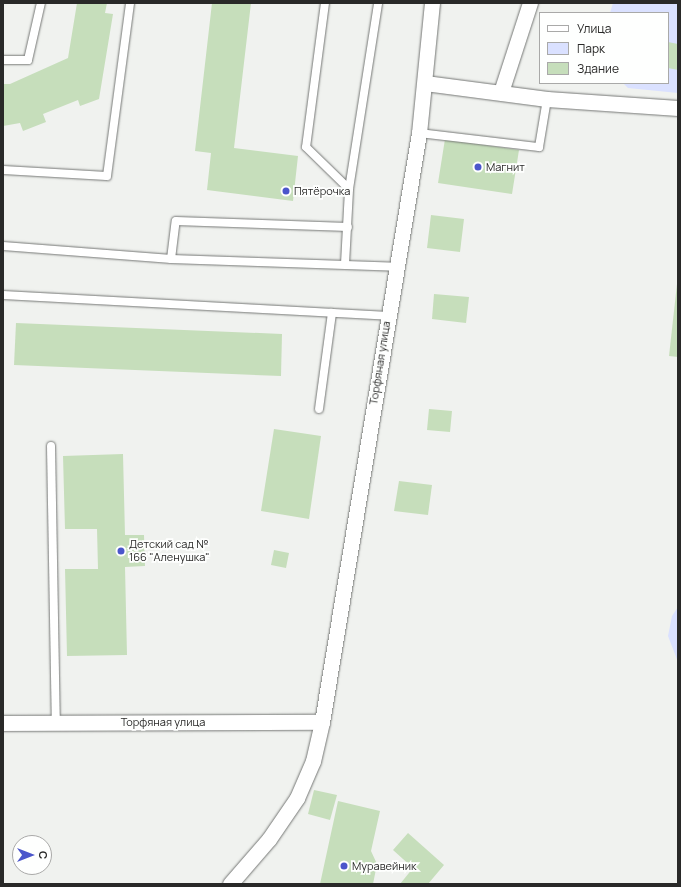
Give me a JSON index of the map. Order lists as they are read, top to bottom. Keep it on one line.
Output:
{"streets":{"street":["Торфяная улица"]},"places":["Магнит","Пятёрочка","Детский сад № 166 \"Аленушка\"","Муравейник"],"legend":["Улица","Парк","Здание"],"north":"right"}
